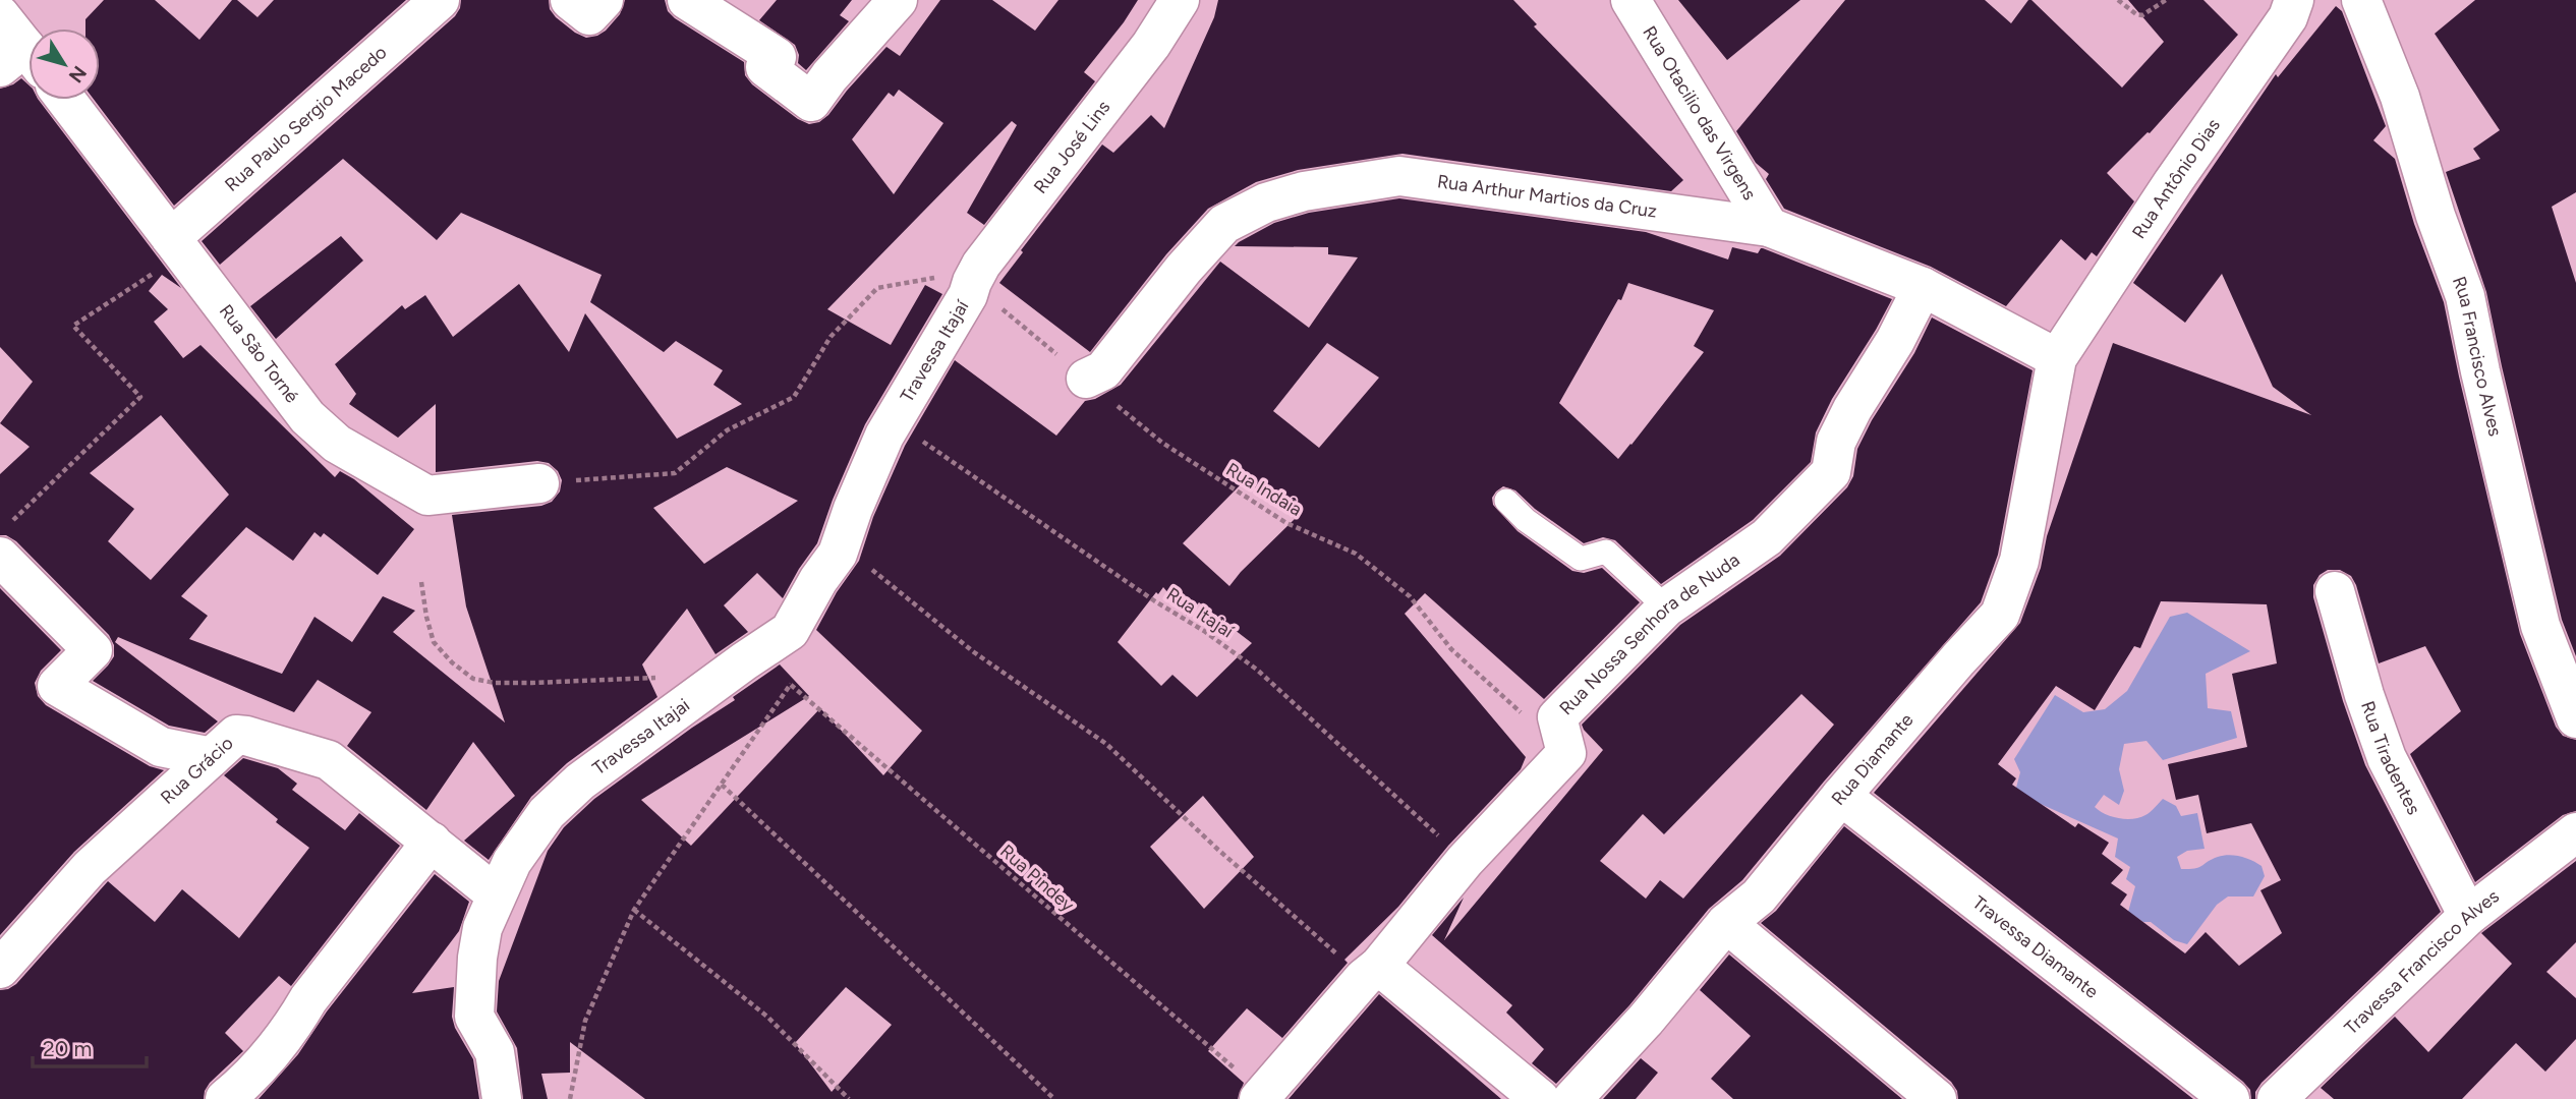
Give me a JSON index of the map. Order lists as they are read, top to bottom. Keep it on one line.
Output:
{"streets":{"street":["Rua Otacilio das Virgens","Rua Paulo Sergio Macedo","Rua José Lins","Rua Antônio Dias","Rua Arthur Martios da Cruz","Travessa Itajaí","Rua São Torné","Rua Francisco Alves","Rua Nossa Senhora de Nuda","Travessa Itajai","Rua Tiradentes","Rua Diamante","Rua Grácio","Travessa Diamante","Travessa Francisco Alves"],"path":["Rua Indaia","Rua Itajaí","Rua Pindey"]},"crossings":[["Rua Otacilio das Virgens","Rua Arthur Martios da Cruz"],["Rua Paulo Sergio Macedo","Rua São Torné"],["Rua José Lins","Travessa Itajaí"],["Rua José Lins","Rua Indaia"],["Rua Antônio Dias","Rua Arthur Martios da Cruz"],["Rua Antônio Dias","Rua Diamante"],["Rua Arthur Martios da Cruz","Rua Indaia"],["Rua Arthur Martios da Cruz","Rua Nossa Senhora de Nuda"],["Rua Arthur Martios da Cruz","Rua Diamante"],["Travessa Itajaí","Rua Indaia"],["Travessa Itajaí","Rua Itajaí"],["Travessa Itajaí","Travessa Itajai"],["Rua Indaia","Rua Nossa Senhora de Nuda"],["Rua Itajaí","Travessa Itajai"],["Travessa Itajai","Rua Grácio"],["Rua Tiradentes","Travessa Francisco Alves"],["Rua Diamante","Travessa Diamante"]],"scale_bar":"20 m","north":"bottom right"}
